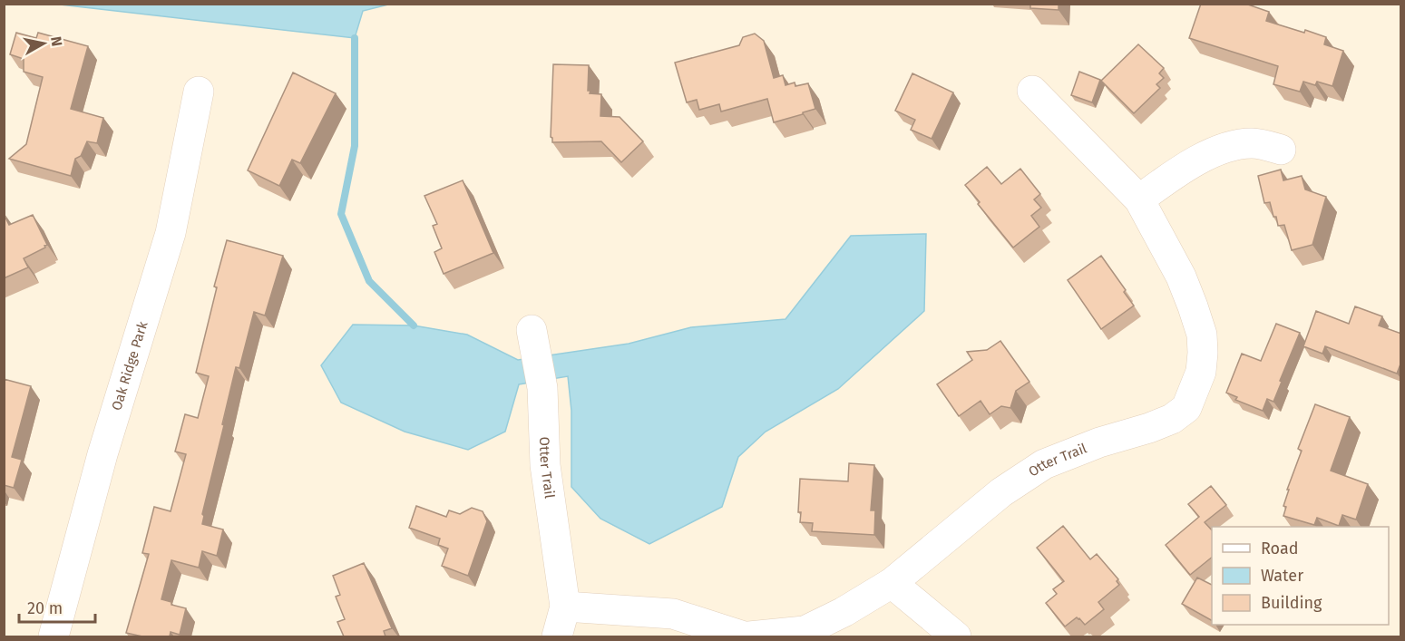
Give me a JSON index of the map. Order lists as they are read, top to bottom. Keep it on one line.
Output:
{"streets":{"street":["Oak Ridge Park","Otter Trail"]},"legend":["Road","Water","Building"],"scale_bar":"20 m","north":"right"}
